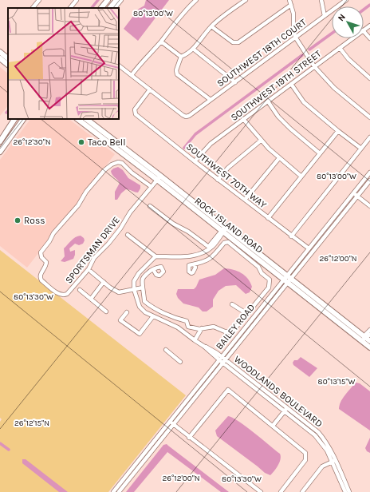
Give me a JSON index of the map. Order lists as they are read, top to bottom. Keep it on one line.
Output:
{"streets":{"main road":["ROCK ISLAND ROAD"],"street":["SOUTHWEST 18TH COURT","SOUTHWEST 19TH STREET","SOUTHWEST 70TH WAY","SPORTSMAN DRIVE","BAILEY ROAD","WOODLANDS BOULEVARD"]},"crossings":[["SOUTHWEST 18TH COURT","SOUTHWEST 70TH WAY"],["SOUTHWEST 19TH STREET","SOUTHWEST 70TH WAY"],["SOUTHWEST 70TH WAY","BAILEY ROAD"],["ROCK ISLAND ROAD","SPORTSMAN DRIVE"],["ROCK ISLAND ROAD","BAILEY ROAD"],["BAILEY ROAD","WOODLANDS BOULEVARD"]],"places":["Taco Bell","Ross"],"north":"top left","coordinates":["80°13'00\"W","26°12'30\"N","26°12'00\"N","80°13'30\"W","80°13'15\"W","26°12'15\"N"]}
